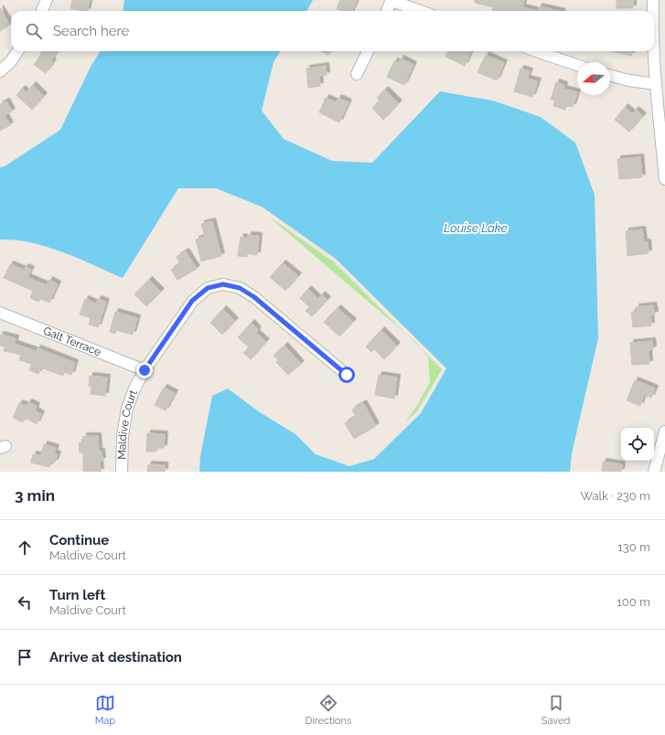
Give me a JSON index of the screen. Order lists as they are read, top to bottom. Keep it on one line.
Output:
{"streets":{"street":["Galt Terrace","Maldive Court"]},"crossings":[["Galt Terrace","Maldive Court"]],"water":["Louise Lake"],"north":"left","page":{"search":"Search here","heading":["3 min","Walk · 230 m"],"list":[["Continue","Maldive Court","130 m"],["Turn left","Maldive Court","100 m"],"Arrive at destination"],"nav":["Map","Directions","Saved"]}}
